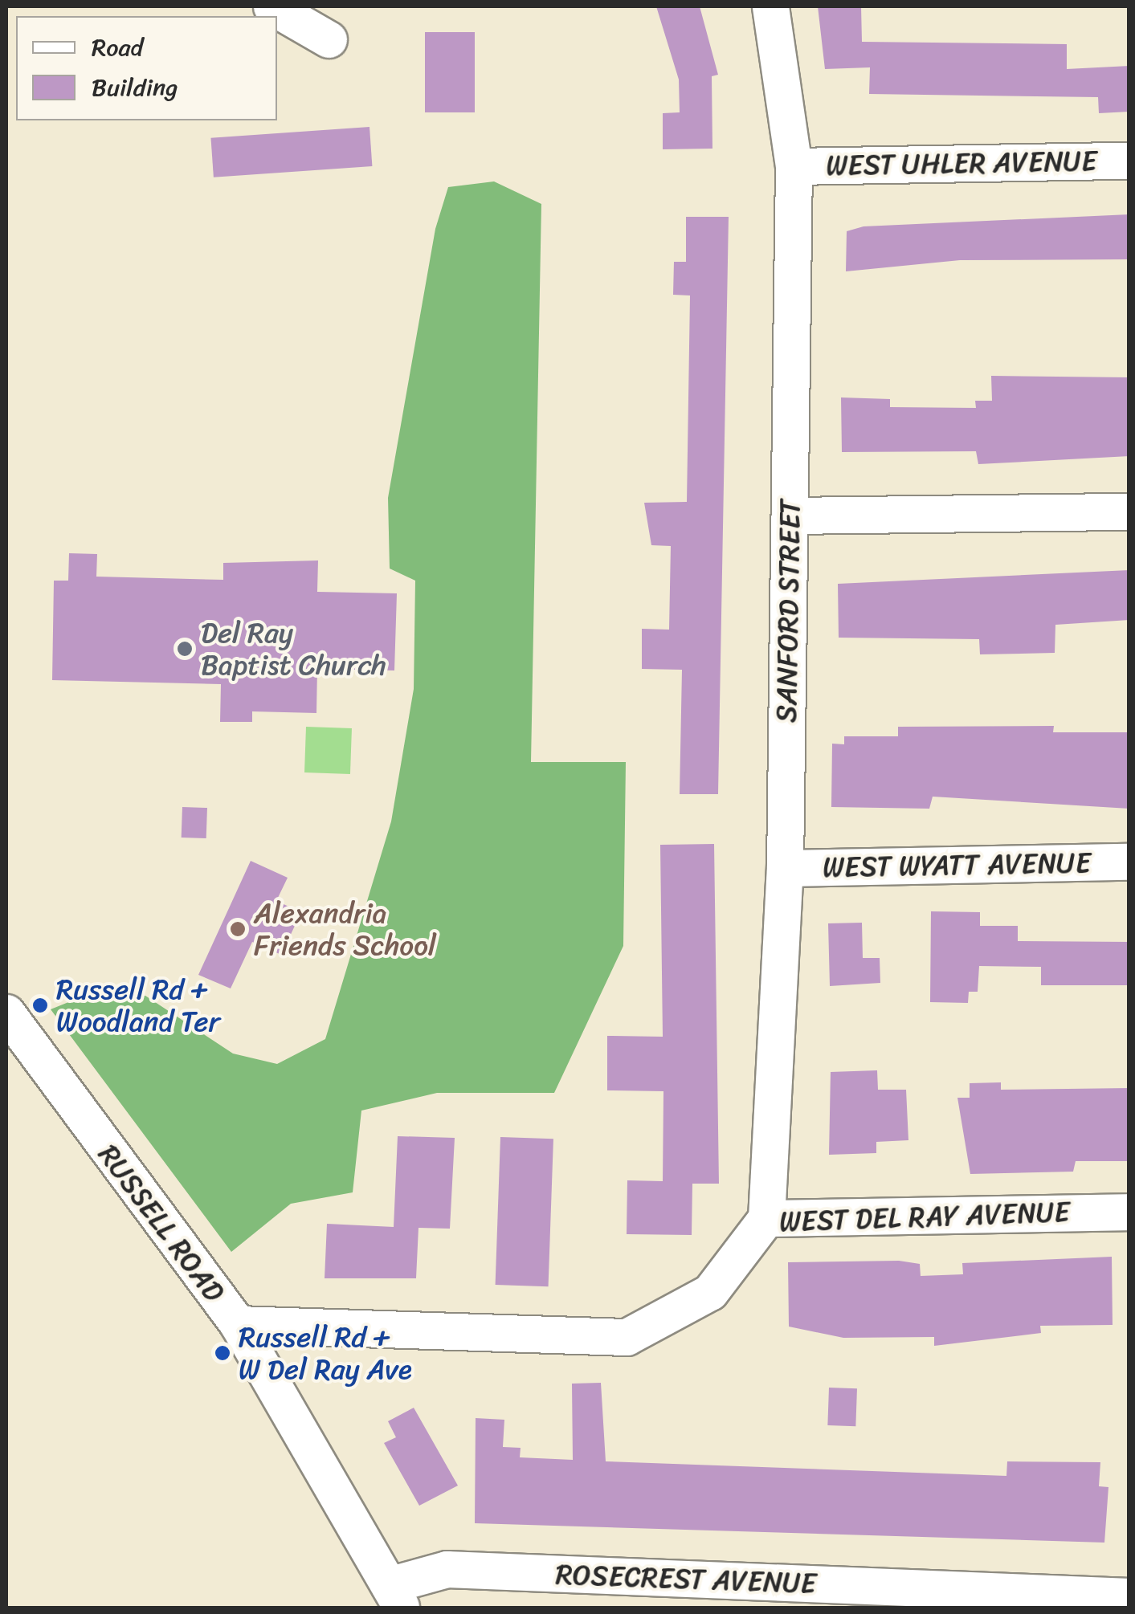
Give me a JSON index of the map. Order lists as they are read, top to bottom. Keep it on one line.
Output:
{"streets":{"street":["WEST UHLER AVENUE","SANFORD STREET","WEST WYATT AVENUE","WEST DEL RAY AVENUE","RUSSELL ROAD","ROSECREST AVENUE"]},"crossings":[["WEST UHLER AVENUE","SANFORD STREET"],["SANFORD STREET","WEST WYATT AVENUE"],["SANFORD STREET","WEST DEL RAY AVENUE"],["WEST DEL RAY AVENUE","RUSSELL ROAD"],["RUSSELL ROAD","ROSECREST AVENUE"]],"places":["Del Ray Baptist Church","Alexandria Friends School","Russell Rd + Woodland Ter","Russell Rd + W Del Ray Ave"],"legend":["Road","Building"]}
